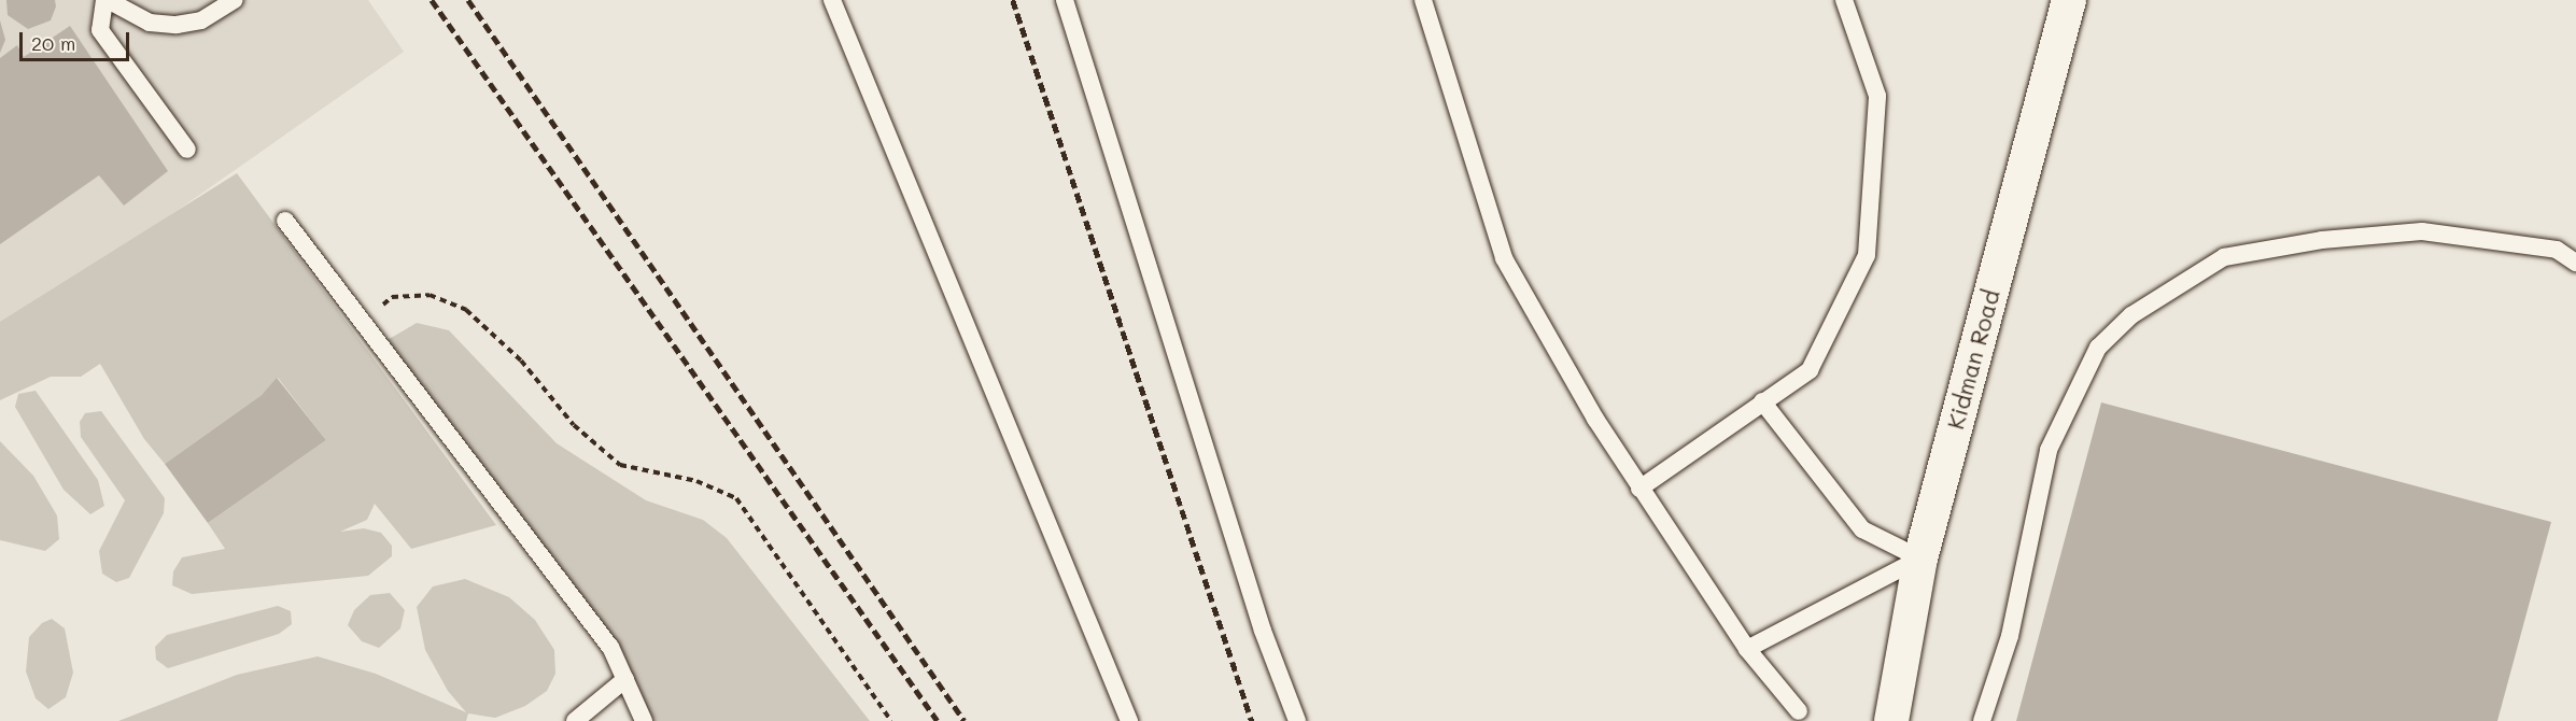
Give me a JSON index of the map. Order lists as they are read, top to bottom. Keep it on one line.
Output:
{"streets":{"street":["Kidman Road"]},"scale_bar":"20 m"}
